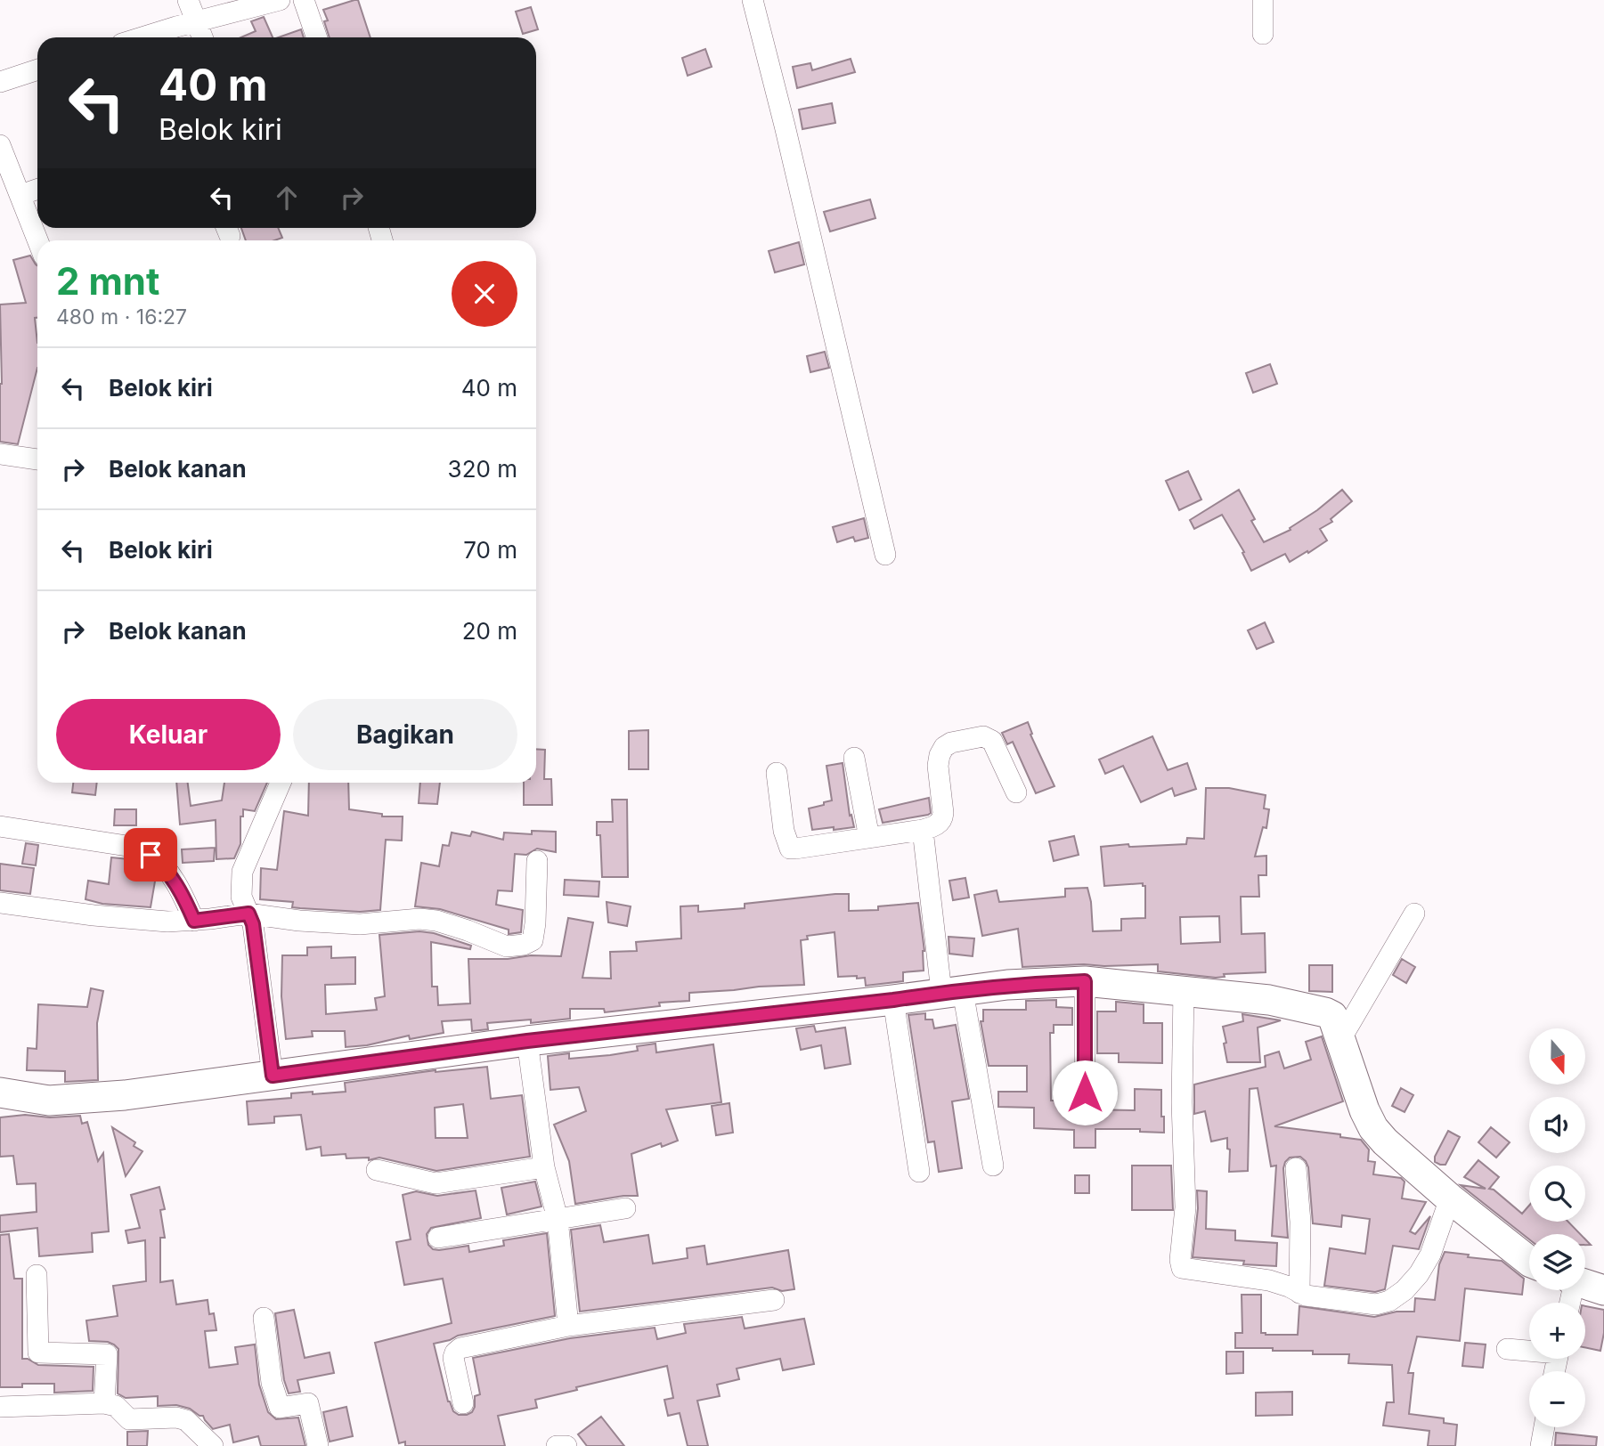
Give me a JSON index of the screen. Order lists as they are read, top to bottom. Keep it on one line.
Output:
{"north":"bottom","page":{"turn":["40 m","Belok kiri"],"heading":["2 mnt","480 m · 16:27"],"list":[{"name":"Belok kiri","value":"40 m"},{"name":"Belok kanan","value":"320 m"},{"name":"Belok kiri","value":"70 m"},{"name":"Belok kanan","value":"20 m"}],"buttons":["Keluar","Bagikan"],"map_buttons":["+","−"]}}
